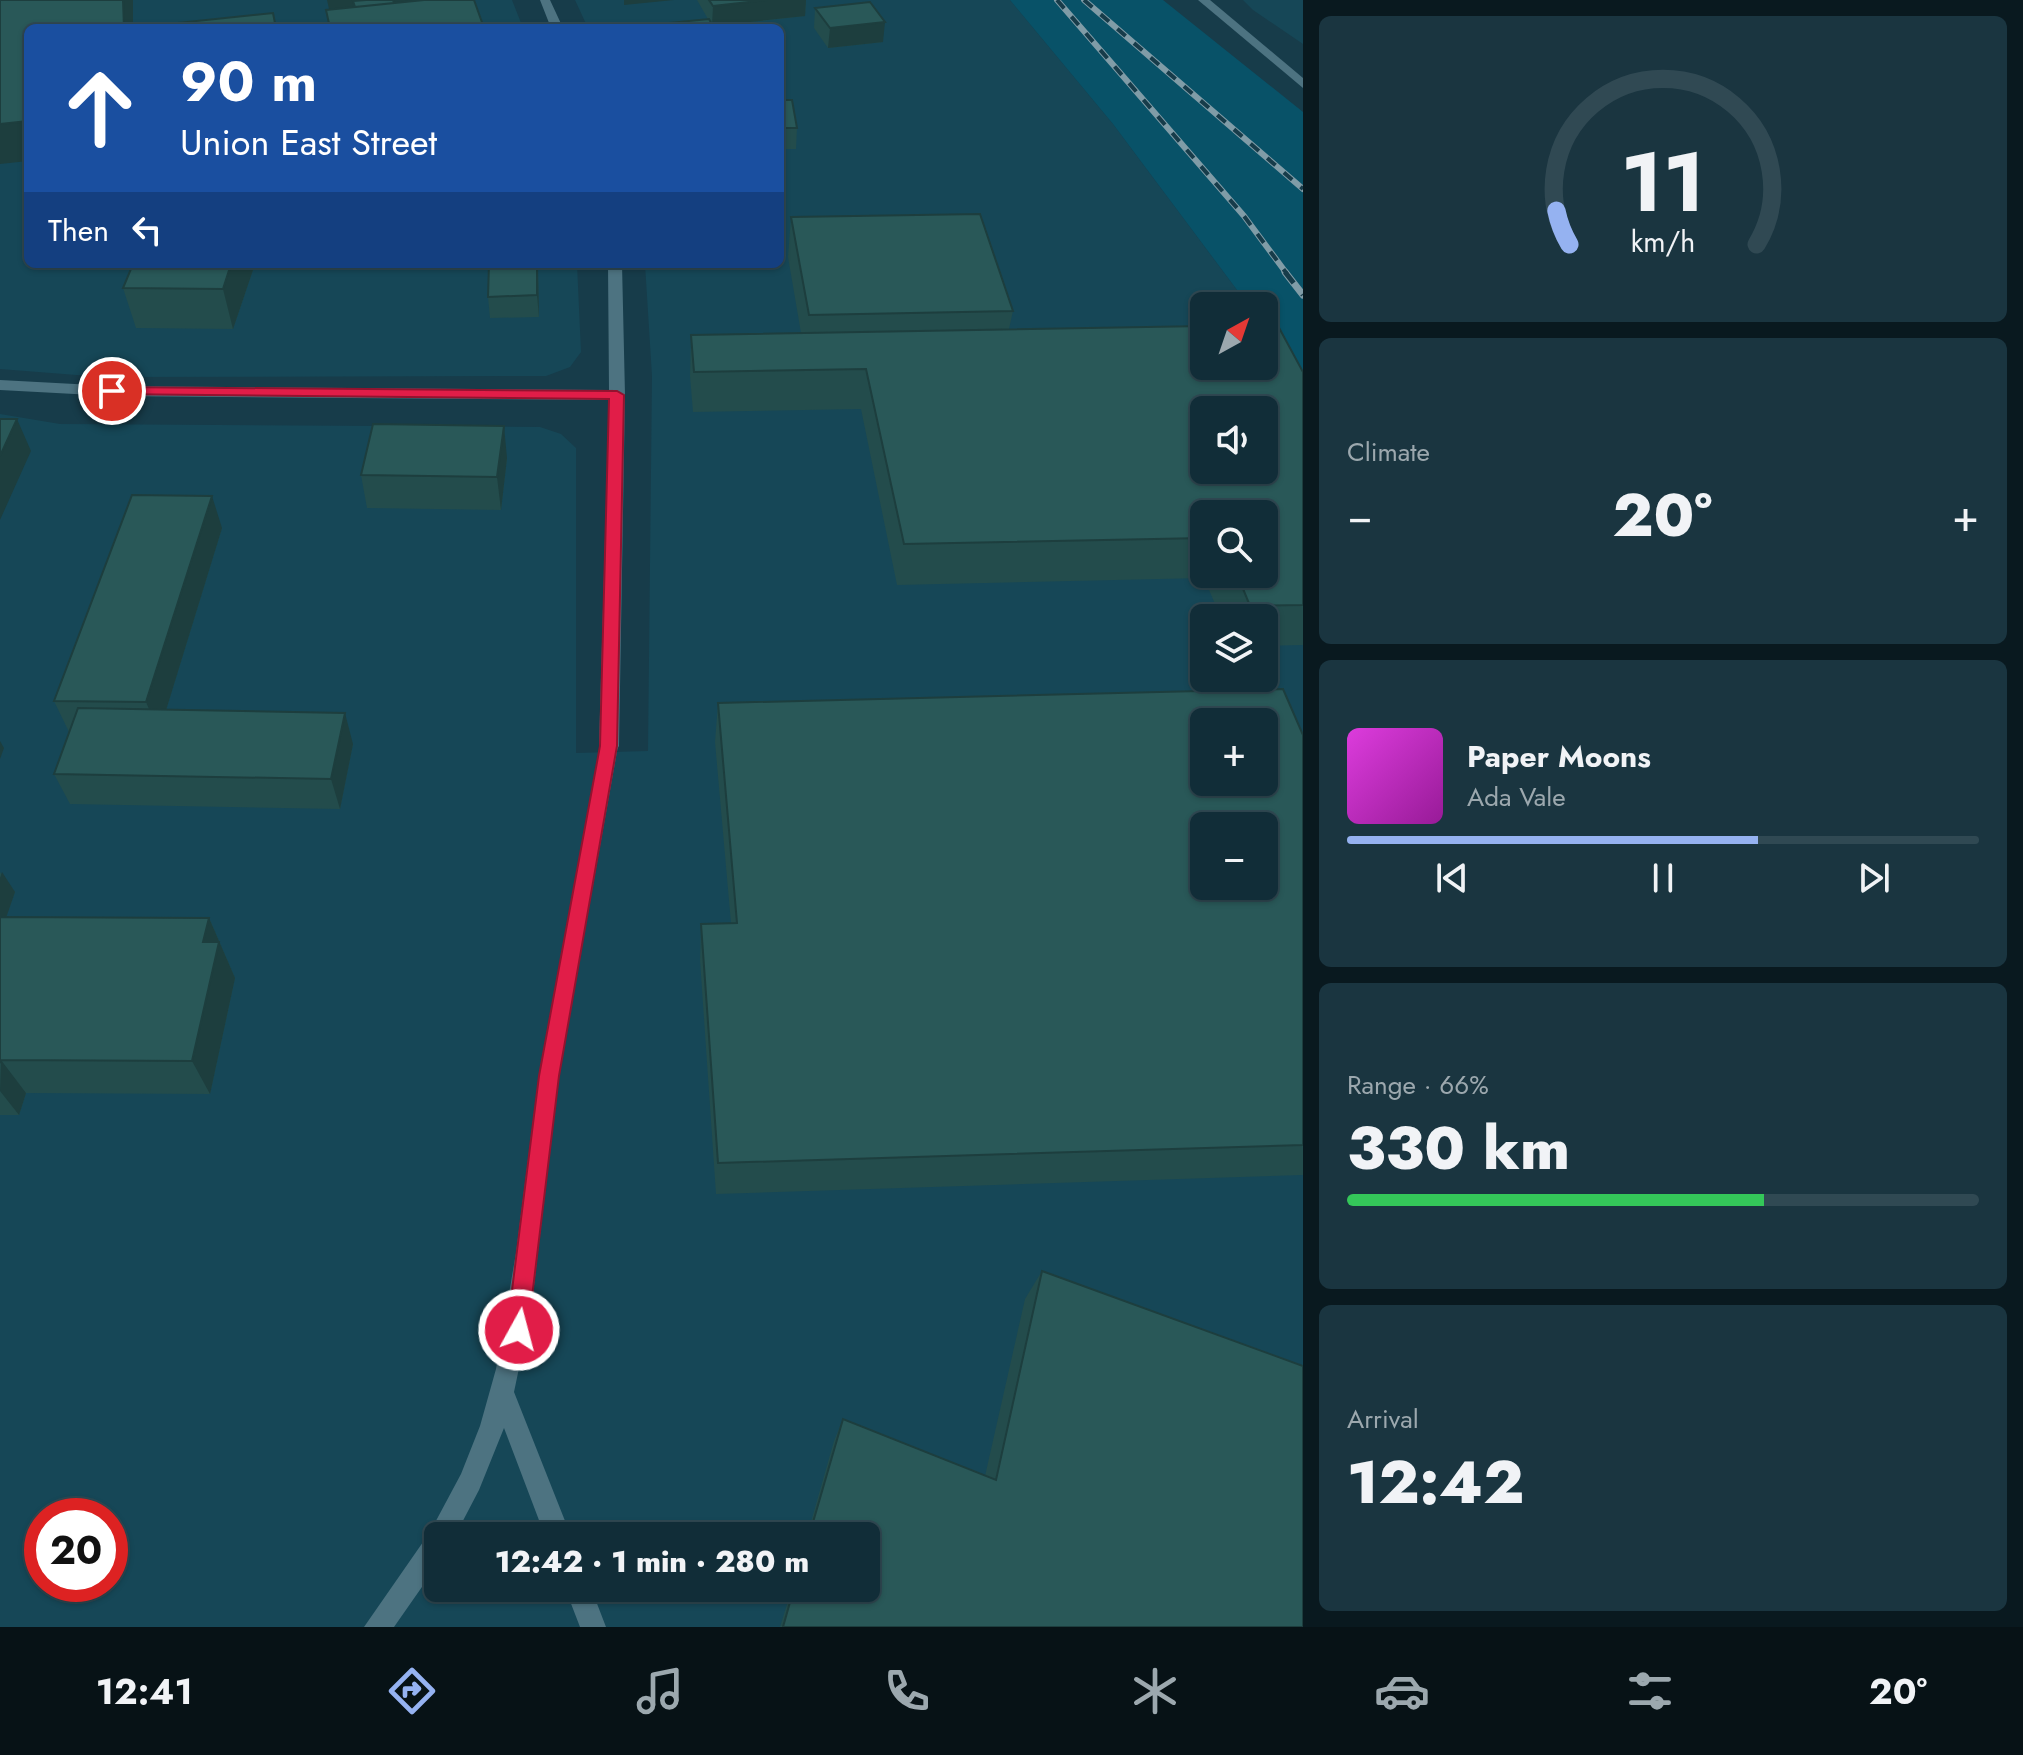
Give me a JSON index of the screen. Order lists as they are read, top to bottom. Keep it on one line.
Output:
{"north":"top right","page":{"turn":["90 m","Union East Street"],"then":"Then","map_buttons":["+","−"],"tile":["Climate",["Range · 66%","330 km"],["Arrival","12:42"]],"heat":["−","20°","+"],"song":["Paper Moons","Ada Vale"],"limit":"20","trip":"12:42 · 1 min · 280 m","tabs":["12:41","20°"],"gauge":["11","km/h"]}}
